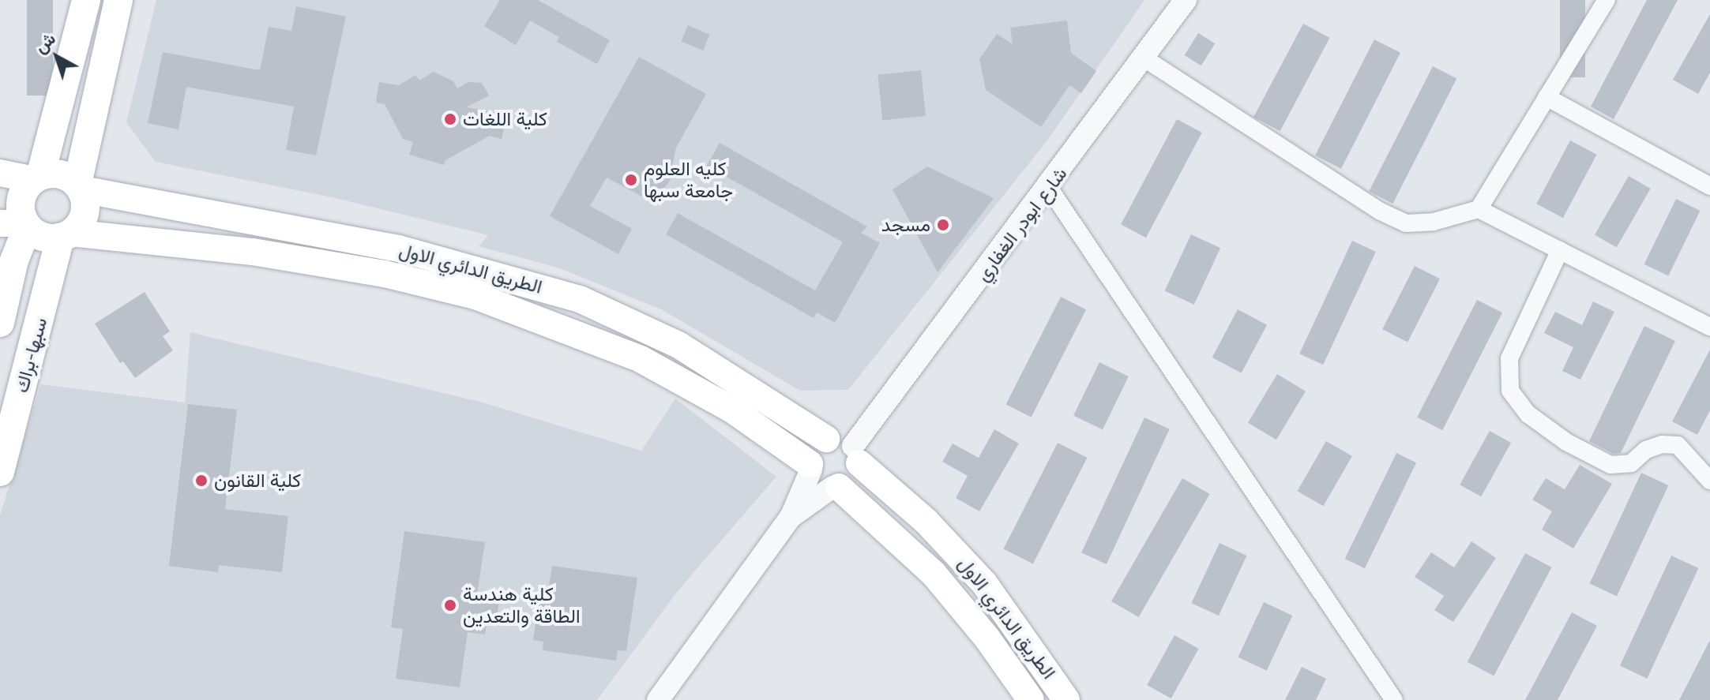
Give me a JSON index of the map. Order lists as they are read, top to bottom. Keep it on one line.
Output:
{"streets":{"highway":["سبها-براك"],"main road":["الطريق الدائري الاول"],"street":["شارع ابودر الغفاري"]},"crossings":[["شارع ابودر الغفاري","الطريق الدائري الاول"],["الطريق الدائري الاول","سبها-براك"]],"places":["كلية اللغات","كليه العلوم جامعة سبها","مسجد","كلية القانون","كلية هندسة الطاقة والتعدين"],"north":"top left"}
